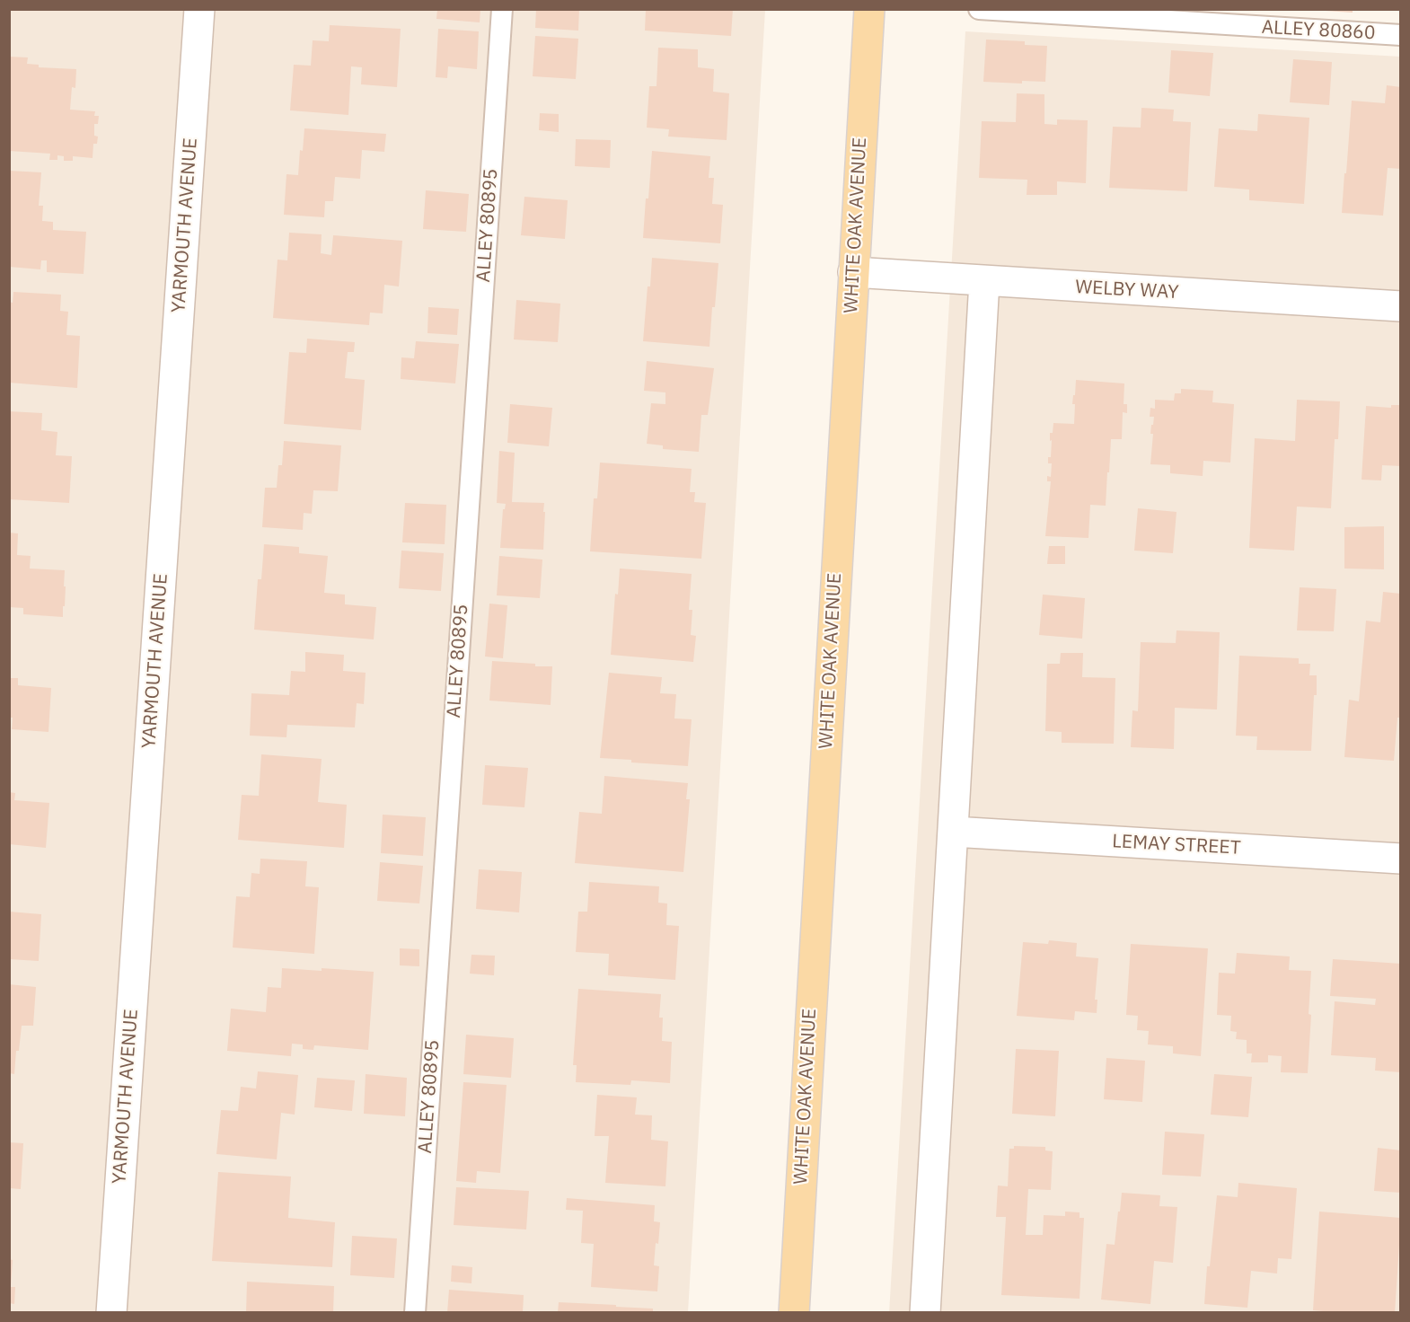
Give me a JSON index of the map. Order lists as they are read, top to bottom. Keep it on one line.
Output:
{"streets":{"main road":["WHITE OAK AVENUE"],"street":["YARMOUTH AVENUE","WELBY WAY","LEMAY STREET"],"lane":["ALLEY 80860","ALLEY 80895"]},"crossings":[["WHITE OAK AVENUE","WELBY WAY"]]}
